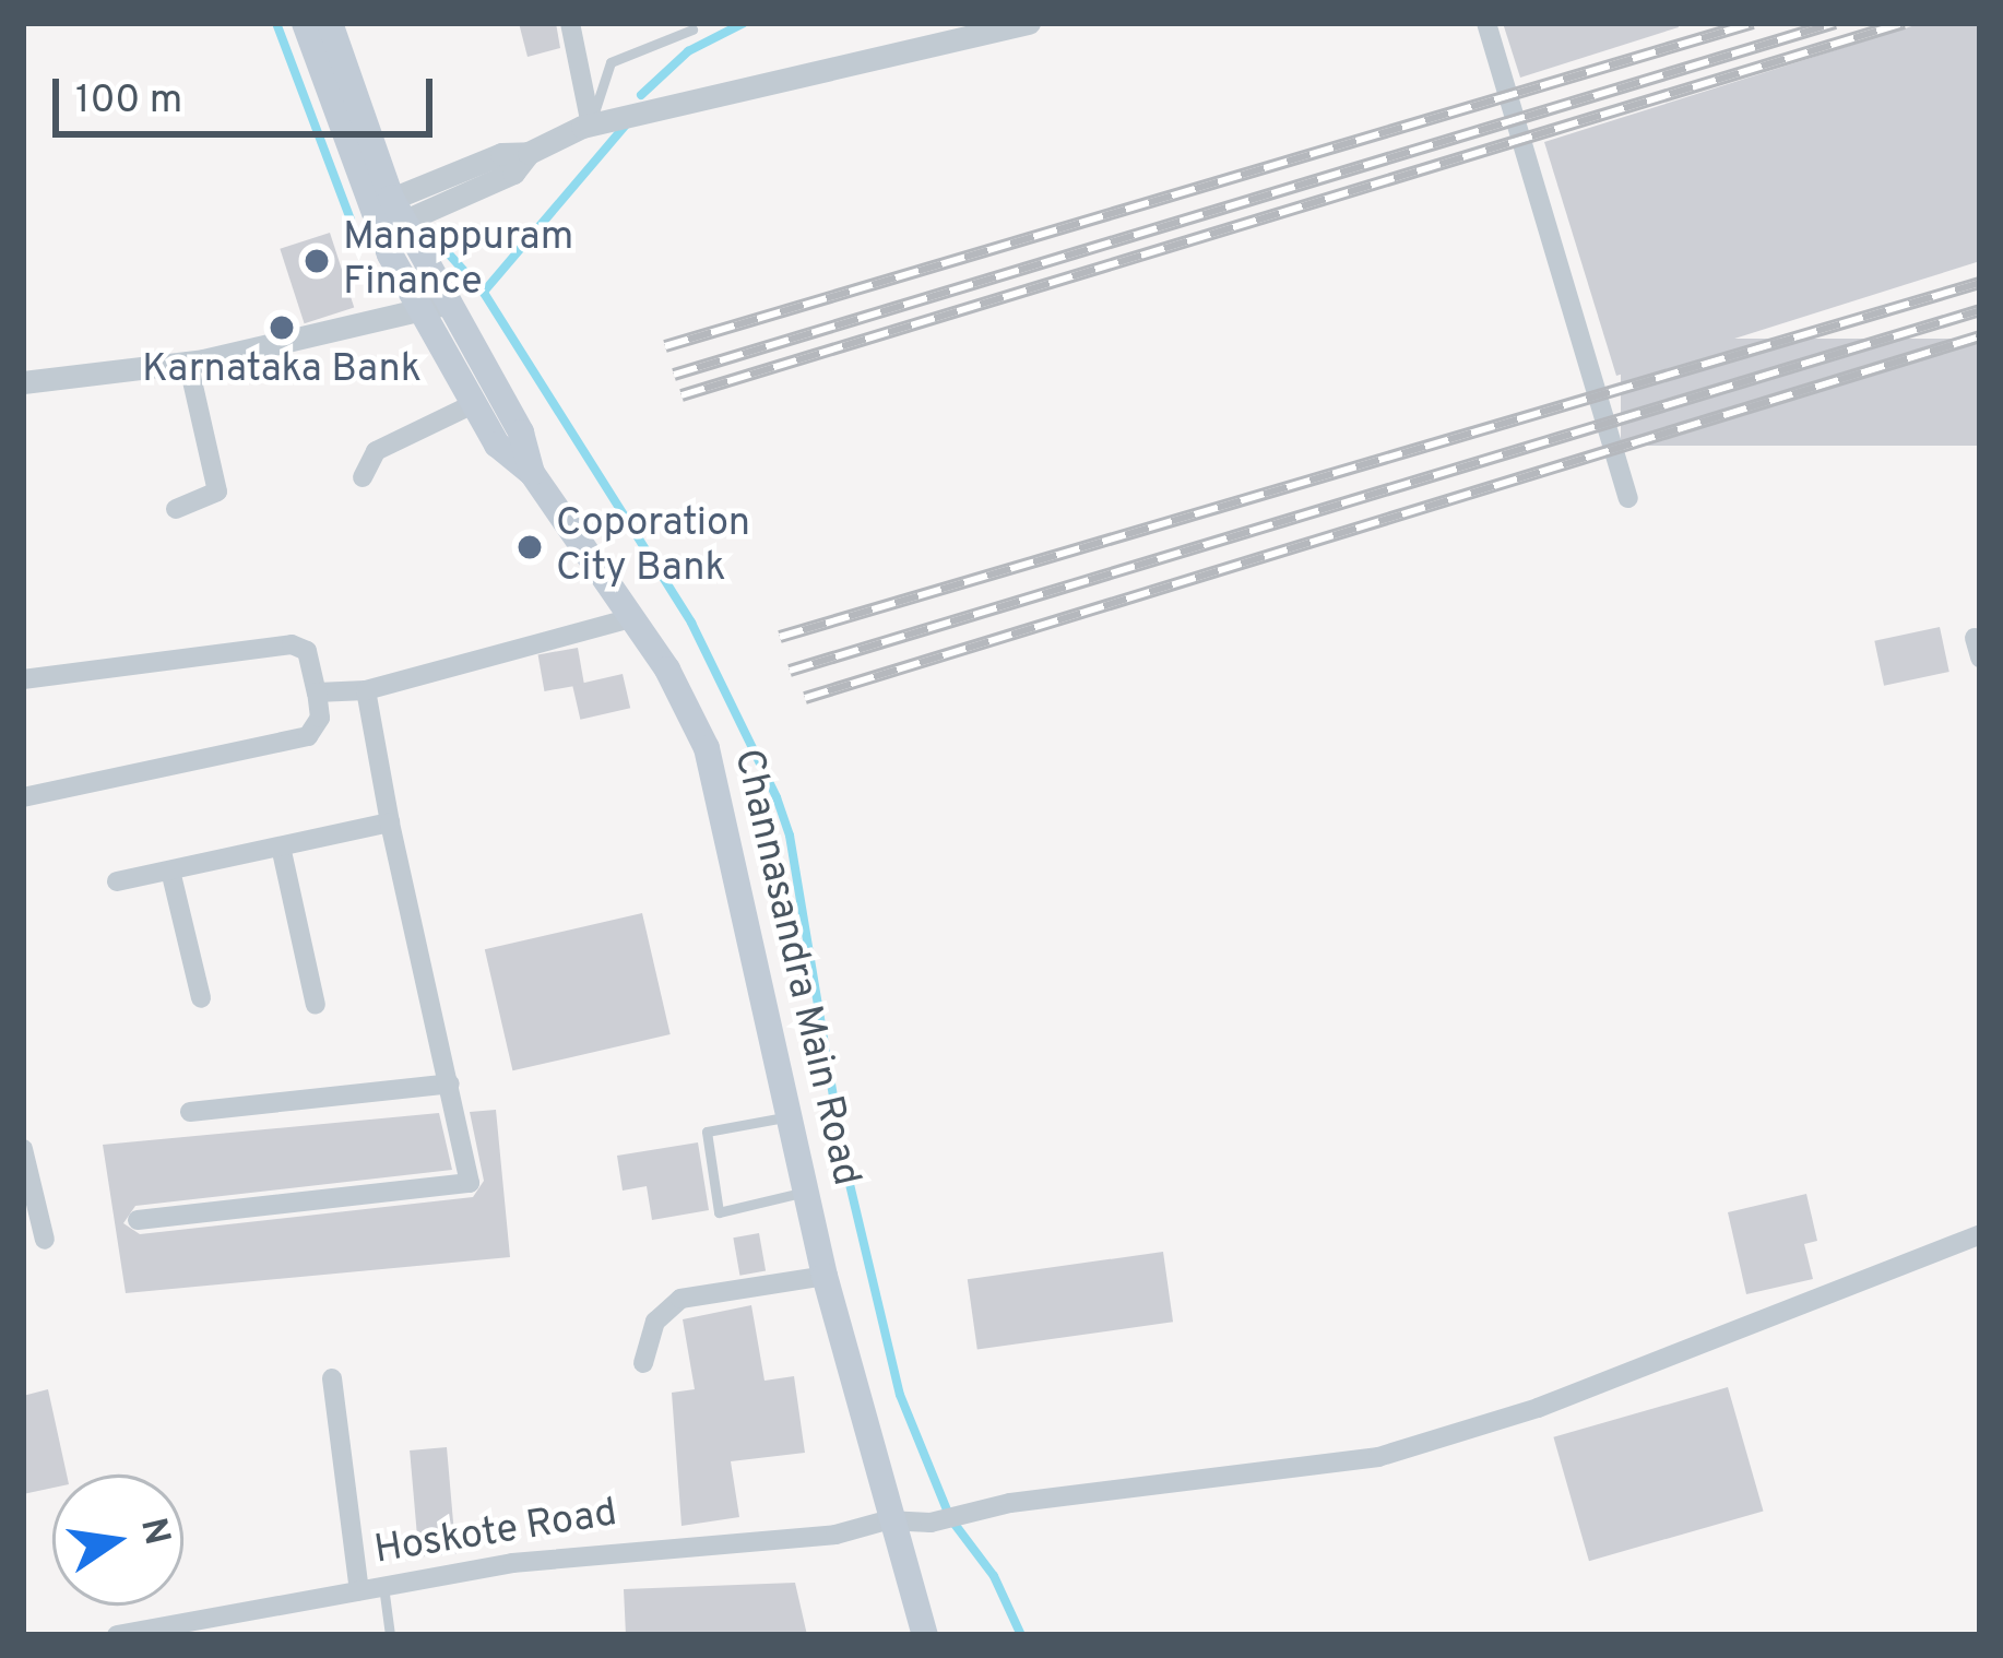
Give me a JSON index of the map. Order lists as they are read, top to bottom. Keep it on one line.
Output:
{"streets":{"main road":["Channasandra Main Road"],"street":["Hoskote Road"]},"crossings":[["Channasandra Main Road","Hoskote Road"]],"places":["Manappuram Finance","Karnataka Bank","Coporation City Bank"],"scale_bar":"100 m","north":"right"}
